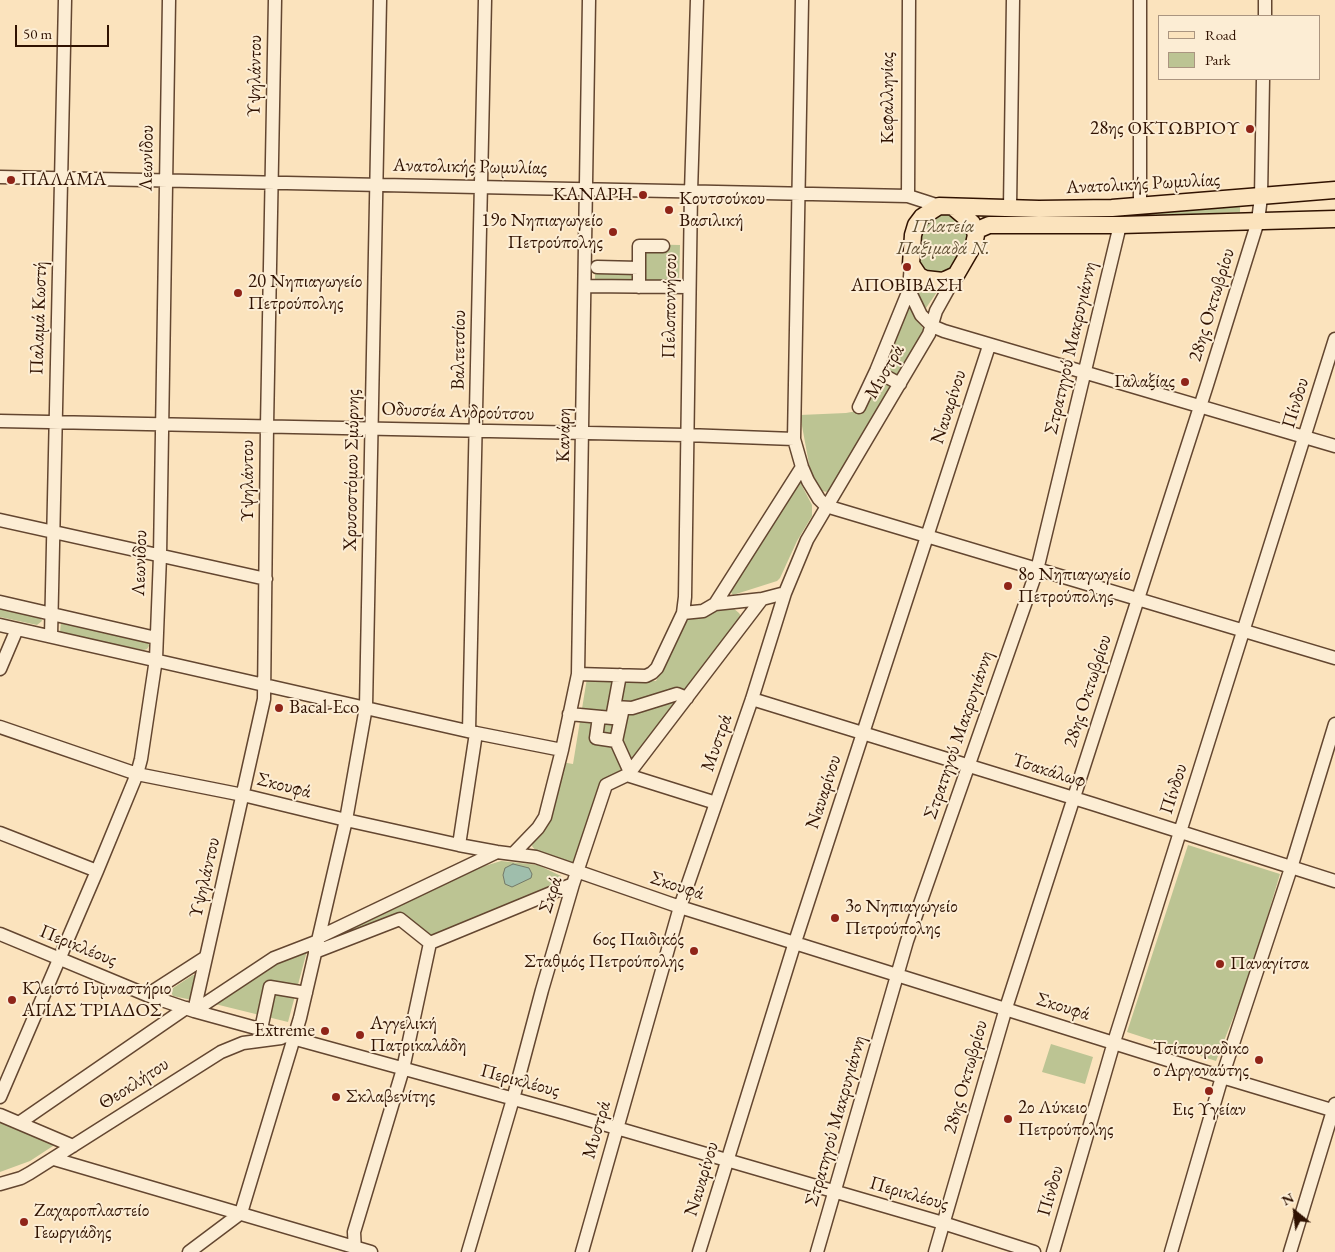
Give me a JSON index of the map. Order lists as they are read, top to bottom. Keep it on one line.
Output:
{"streets":{"main road":["Ανατολικής Ρωμυλίας"],"street":["Υψηλάντου","Κεφαλληνίας","Λεωνίδου","28ης Οκτωβρίου","Πελοποννήσου","Παλαμά Κωστή","Στρατηγού Μακρυγιάννη","Βαλτετσίου","Μυστρά","Πίνδου","Ναυαρίνου","Οδυσσέα Ανδρούτσου","Κανάρη","Χρυσοστόμου Σμύρνης","Τσακάλωφ","Σκουφά","Σκρά","Περικλέους","Θεοκλήτου"]},"crossings":[["Υψηλάντου","Ανατολικής Ρωμυλίας"],["Υψηλάντου","Οδυσσέα Ανδρούτσου"],["Υψηλάντου","Σκουφά"],["Υψηλάντου","Περικλέους"],["Κεφαλληνίας","Ανατολικής Ρωμυλίας"],["Λεωνίδου","Ανατολικής Ρωμυλίας"],["Λεωνίδου","Οδυσσέα Ανδρούτσου"],["Λεωνίδου","Σκουφά"],["Λεωνίδου","Περικλέους"],["Ανατολικής Ρωμυλίας","28ης Οκτωβρίου"],["Ανατολικής Ρωμυλίας","Πελοποννήσου"],["Ανατολικής Ρωμυλίας","Παλαμά Κωστή"],["Ανατολικής Ρωμυλίας","Στρατηγού Μακρυγιάννη"],["Ανατολικής Ρωμυλίας","Βαλτετσίου"],["Ανατολικής Ρωμυλίας","Μυστρά"],["Ανατολικής Ρωμυλίας","Κανάρη"],["Ανατολικής Ρωμυλίας","Χρυσοστόμου Σμύρνης"],["28ης Οκτωβρίου","Τσακάλωφ"],["28ης Οκτωβρίου","Σκουφά"],["28ης Οκτωβρίου","Περικλέους"],["Πελοποννήσου","Οδυσσέα Ανδρούτσου"],["Παλαμά Κωστή","Οδυσσέα Ανδρούτσου"],["Στρατηγού Μακρυγιάννη","Τσακάλωφ"],["Στρατηγού Μακρυγιάννη","Σκουφά"],["Στρατηγού Μακρυγιάννη","Περικλέους"],["Βαλτετσίου","Οδυσσέα Ανδρούτσου"],["Βαλτετσίου","Σκουφά"],["Μυστρά","Τσακάλωφ"],["Μυστρά","Σκουφά"],["Μυστρά","Περικλέους"],["Πίνδου","Τσακάλωφ"],["Πίνδου","Σκουφά"],["Ναυαρίνου","Τσακάλωφ"],["Ναυαρίνου","Σκουφά"],["Ναυαρίνου","Περικλέους"],["Οδυσσέα Ανδρούτσου","Κανάρη"],["Οδυσσέα Ανδρούτσου","Χρυσοστόμου Σμύρνης"],["Κανάρη","Σκουφά"],["Χρυσοστόμου Σμύρνης","Σκουφά"],["Χρυσοστόμου Σμύρνης","Περικλέους"],["Χρυσοστόμου Σμύρνης","Θεοκλήτου"],["Σκουφά","Σκρά"],["Σκρά","Περικλέους"],["Περικλέους","Θεοκλήτου"]],"parks":["Πλατεία Παξιμαδά Ν."],"places":["28ης ΟΚΤΩΒΡΙΟΥ","ΠΑΛΑΜΑ","ΚΑΝΑΡΗ","Κουτσούκου Βασιλική","19ο Νηπιαγωγείο Πετρούπολης","ΑΠΟΒΙΒΑΣΗ","20 Νηπιαγωγείο Πετρούπολης","Γαλαξίας","8ο Νηπιαγωγείο Πετρούπολης","Bacal-Eco","3ο Νηπιαγωγείο Πετρούπολης","6ος Παιδικός Σταθμός Πετρούπολης","Παναγίτσα","Κλειστό Γυμναστήριο ΑΓΙΑΣ ΤΡΙΑΔΟΣ","Extreme","Αγγελική Πατρικαλάδη","Τσίπουραδικο ο Αργοναύτης","Εις Υγείαν","Σκλαβενίτης","2ο Λύκειο Πετρούπολης","Ζαχαροπλαστείο Γεωργιάδης"],"legend":["Road","Park"],"scale_bar":"50 m","north":"top left"}
